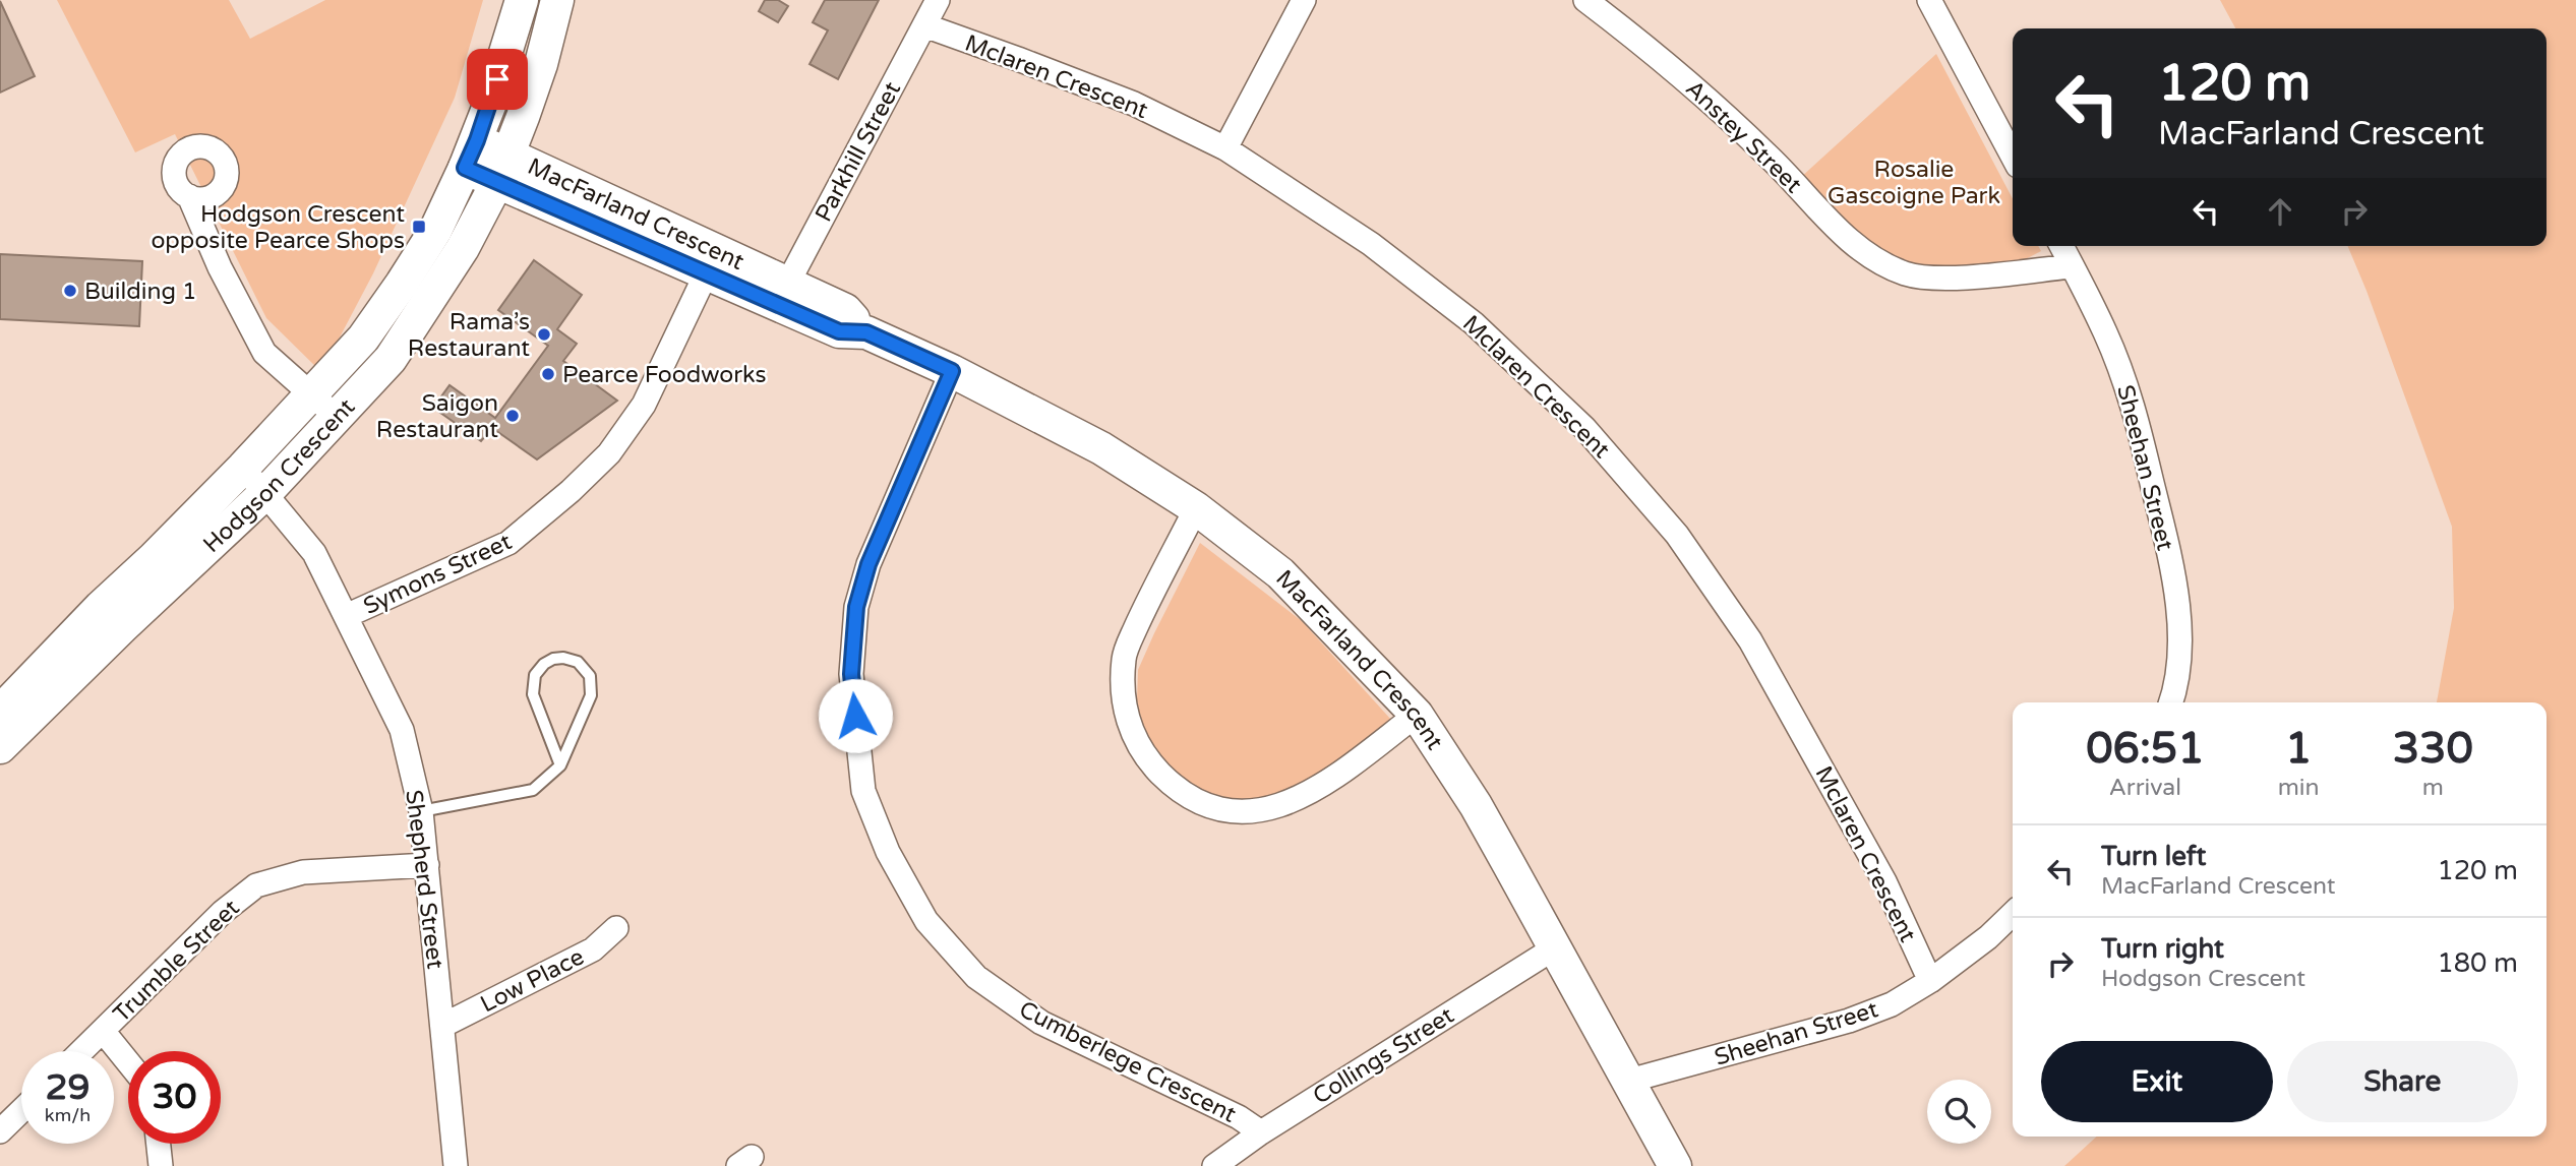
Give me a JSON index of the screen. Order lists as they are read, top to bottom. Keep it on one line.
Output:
{"streets":{"street":["Mclaren Crescent","Anstey Street","Parkhill Street","MacFarland Crescent","Sheehan Street","Hodgson Crescent","Symons Street","Shepherd Street","Trumble Street","Low Place","Collings Street","Cumberlege Crescent"]},"crossings":[["Mclaren Crescent","Parkhill Street"],["Mclaren Crescent","Sheehan Street"],["Anstey Street","Sheehan Street"],["Parkhill Street","MacFarland Crescent"],["MacFarland Crescent","Sheehan Street"],["MacFarland Crescent","Hodgson Crescent"],["MacFarland Crescent","Symons Street"],["MacFarland Crescent","Collings Street"],["MacFarland Crescent","Cumberlege Crescent"],["Hodgson Crescent","Shepherd Street"],["Symons Street","Shepherd Street"],["Shepherd Street","Trumble Street"],["Shepherd Street","Low Place"],["Collings Street","Cumberlege Crescent"]],"parks":["Rosalie Gascoigne Park"],"places":{"transit":["Hodgson Crescent opposite Pearce Shops"],"other":["Building 1","Rama’s Restaurant","Pearce Foodworks","Saigon Restaurant"]},"page":{"turn":["120 m","MacFarland Crescent"],"eta":["06:51","Arrival","1","min","330","m"],"list":[{"name":"Turn left","note":"MacFarland Crescent","value":"120 m"},{"name":"Turn right","note":"Hodgson Crescent","value":"180 m"}],"buttons":["Exit","Share"],"speed":"29 km/h","limit":"30"}}
